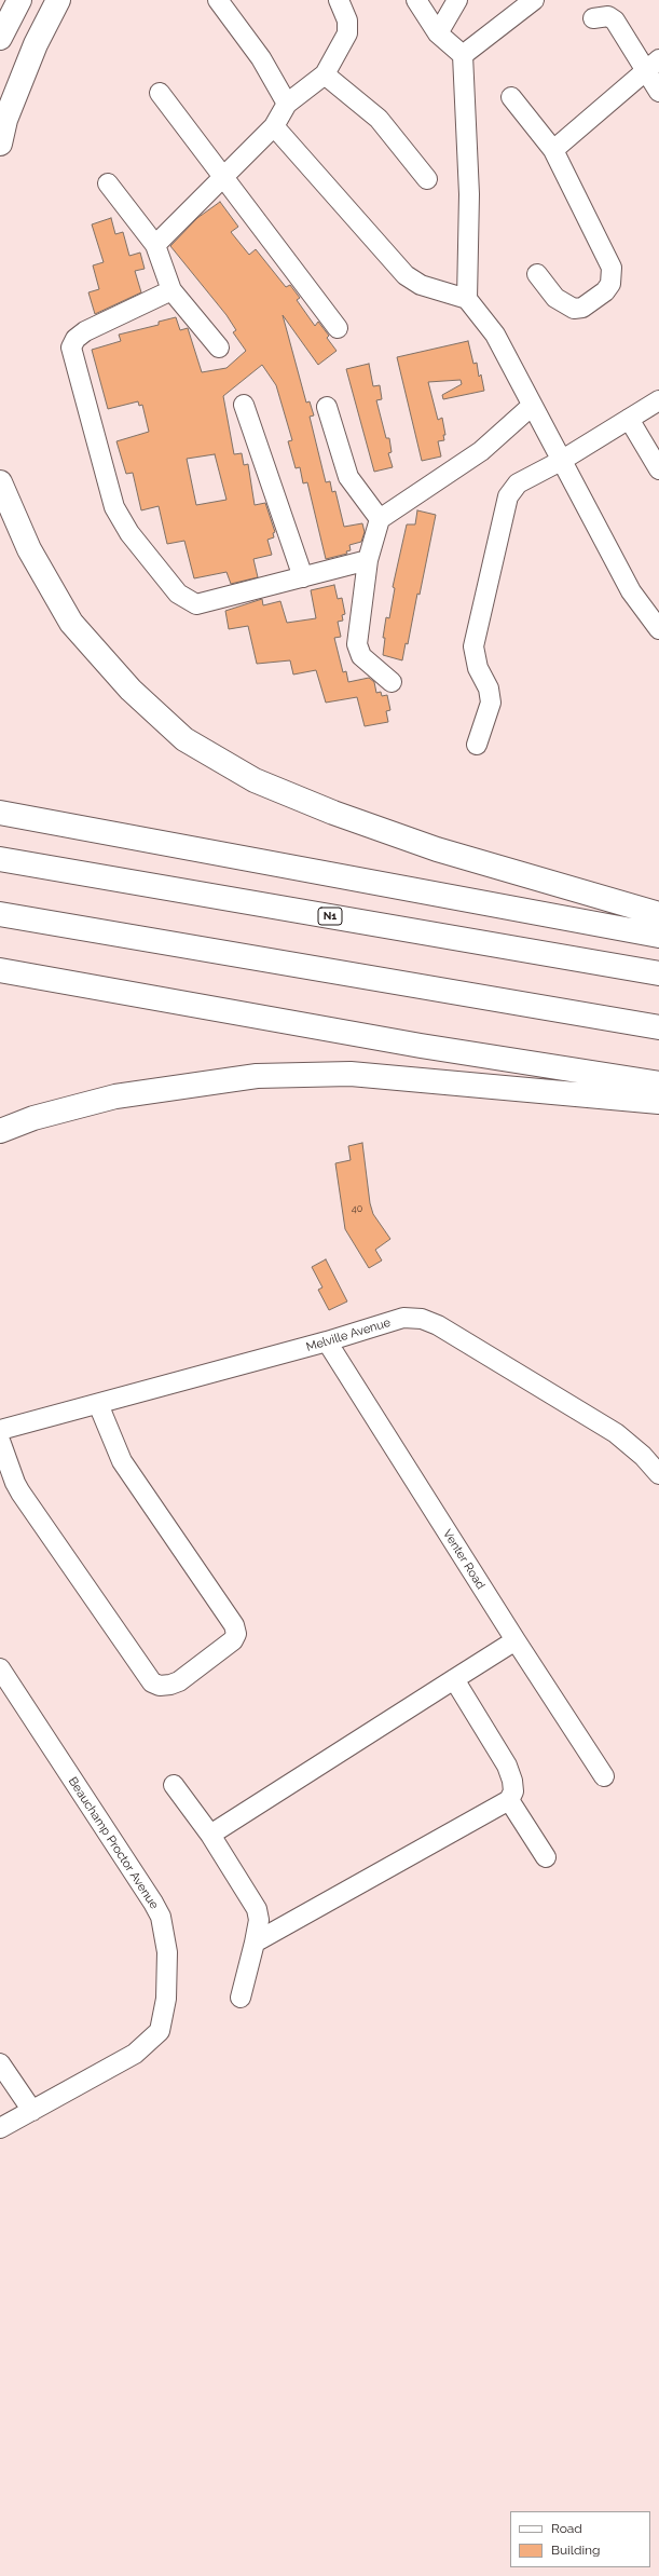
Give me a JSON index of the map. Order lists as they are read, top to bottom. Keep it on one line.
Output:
{"streets":{"highway":["N1"],"street":["Melville Avenue","Venter Road","Beauchamp Proctor Avenue"]},"crossings":[["Melville Avenue","Venter Road"]],"house_numbers":["40"],"legend":["Road","Building"]}
